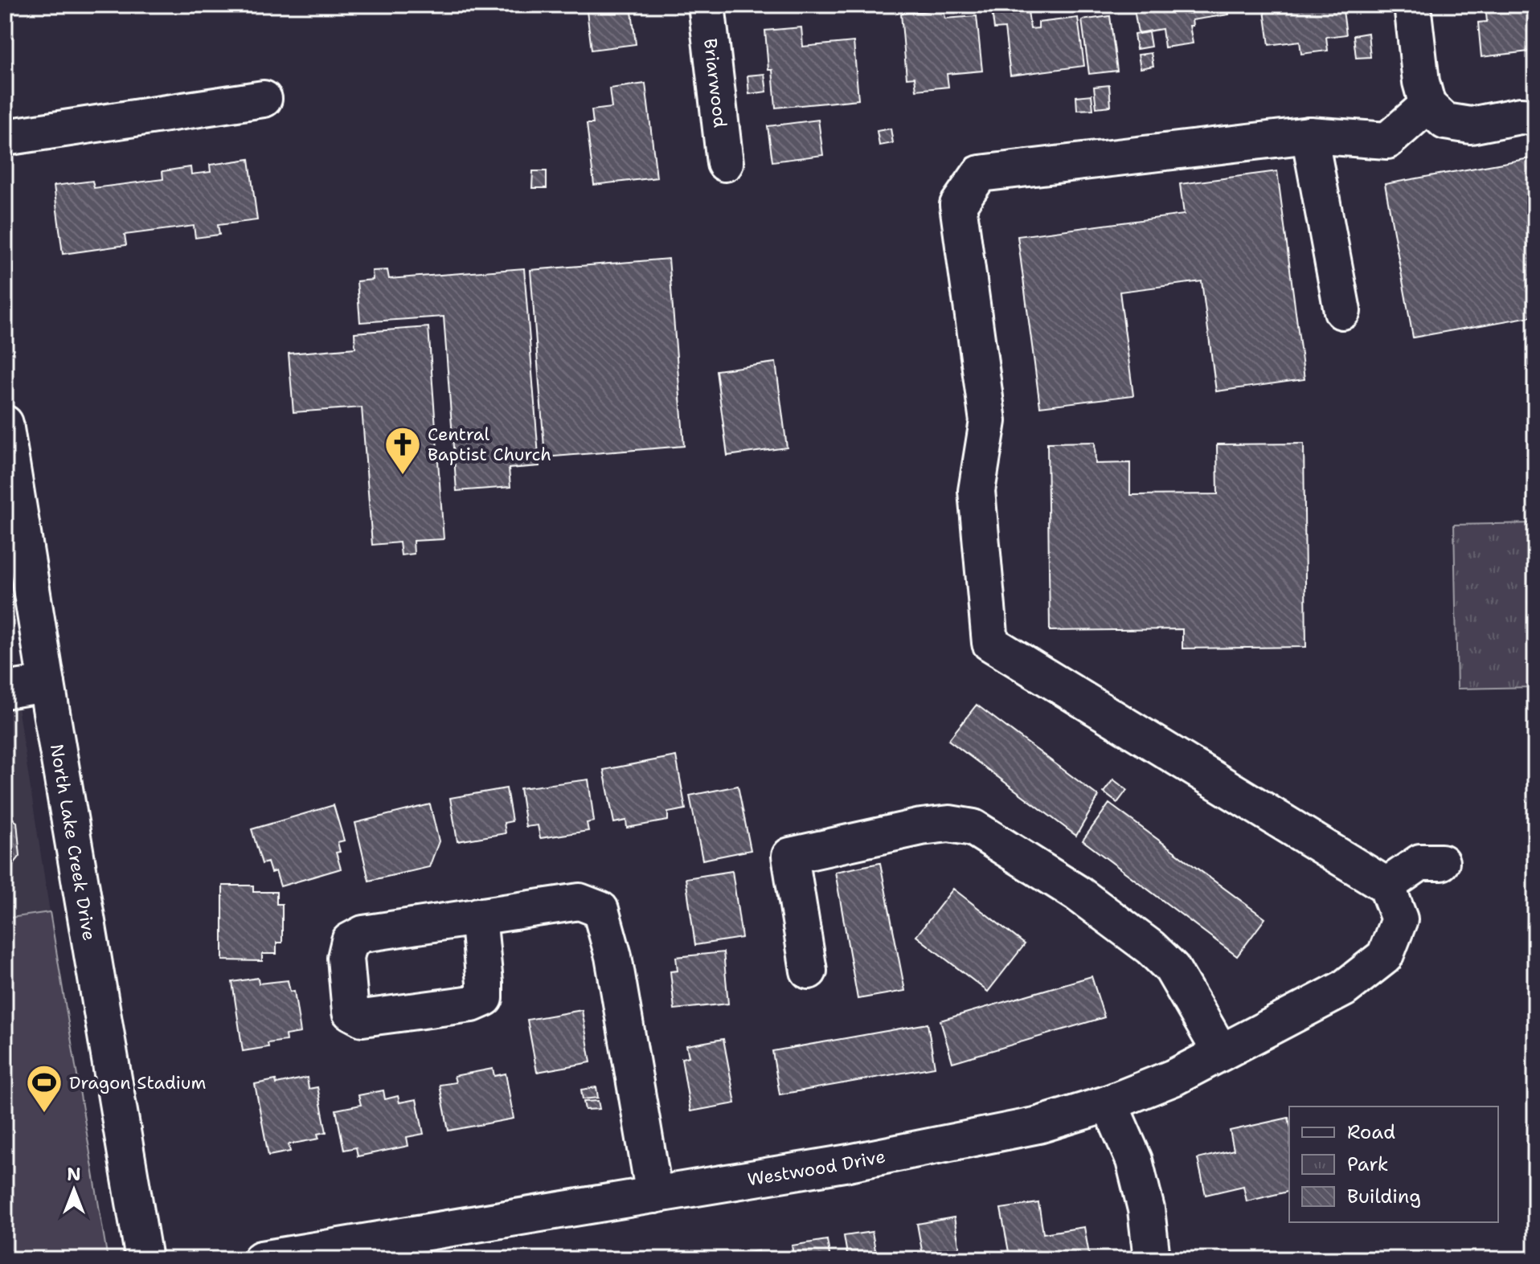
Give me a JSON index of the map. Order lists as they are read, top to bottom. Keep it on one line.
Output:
{"streets":{"street":["Briarwood","North Lake Creek Drive","Westwood Drive"]},"places":{"church":["Central Baptist Church"],"sports":["Dragon Stadium"]},"legend":["Road","Park","Building"],"north":"top"}
